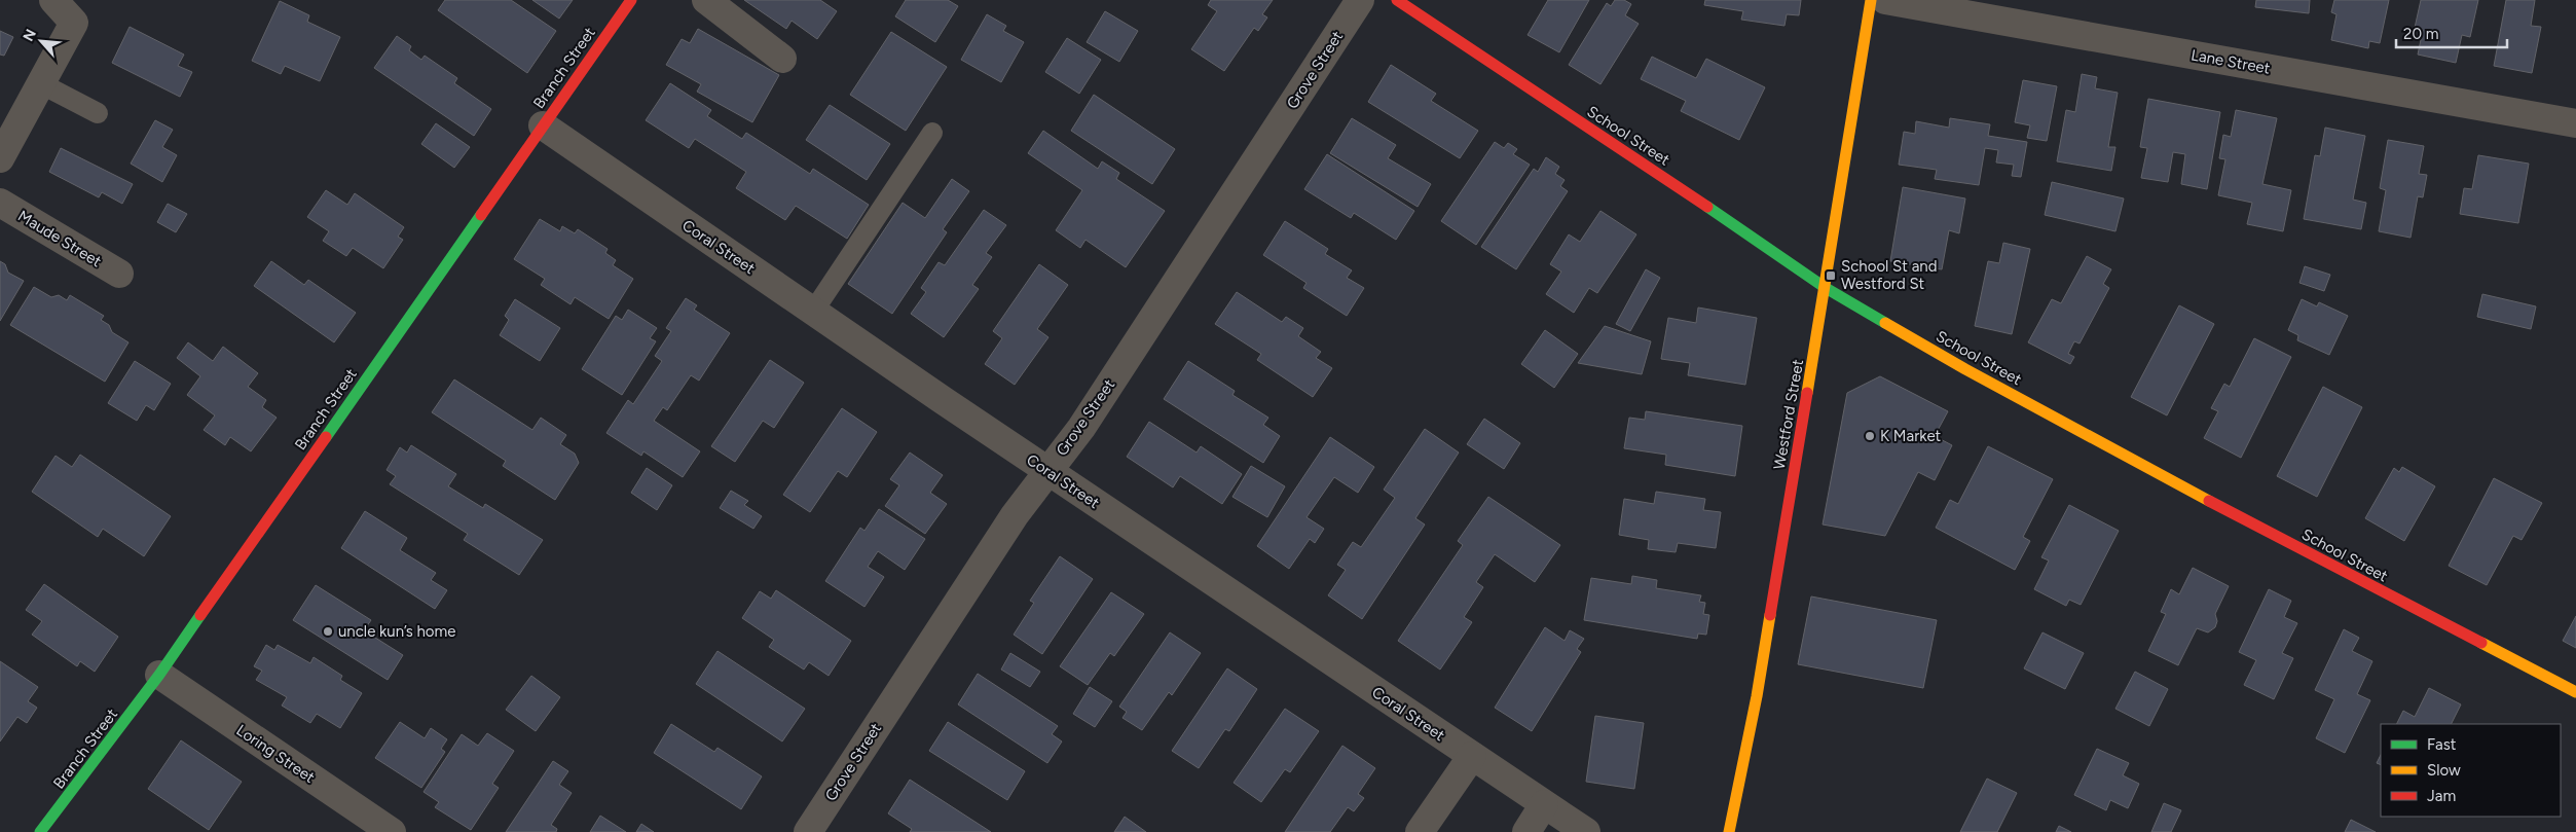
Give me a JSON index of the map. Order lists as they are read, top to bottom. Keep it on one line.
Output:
{"streets":{"main road":["Branch Street","School Street","Westford Street"],"street":["Lane Street","Grove Street","Maude Street","Coral Street","Loring Street"]},"crossings":[["Branch Street","Coral Street"],["Branch Street","Loring Street"],["Grove Street","Coral Street"],["School Street","Westford Street"]],"places":{"transit":["School St and Westford St"],"other":["K Market","uncle kun’s home"]},"legend":["Fast","Slow","Jam"],"scale_bar":"20 m","north":"top left"}
